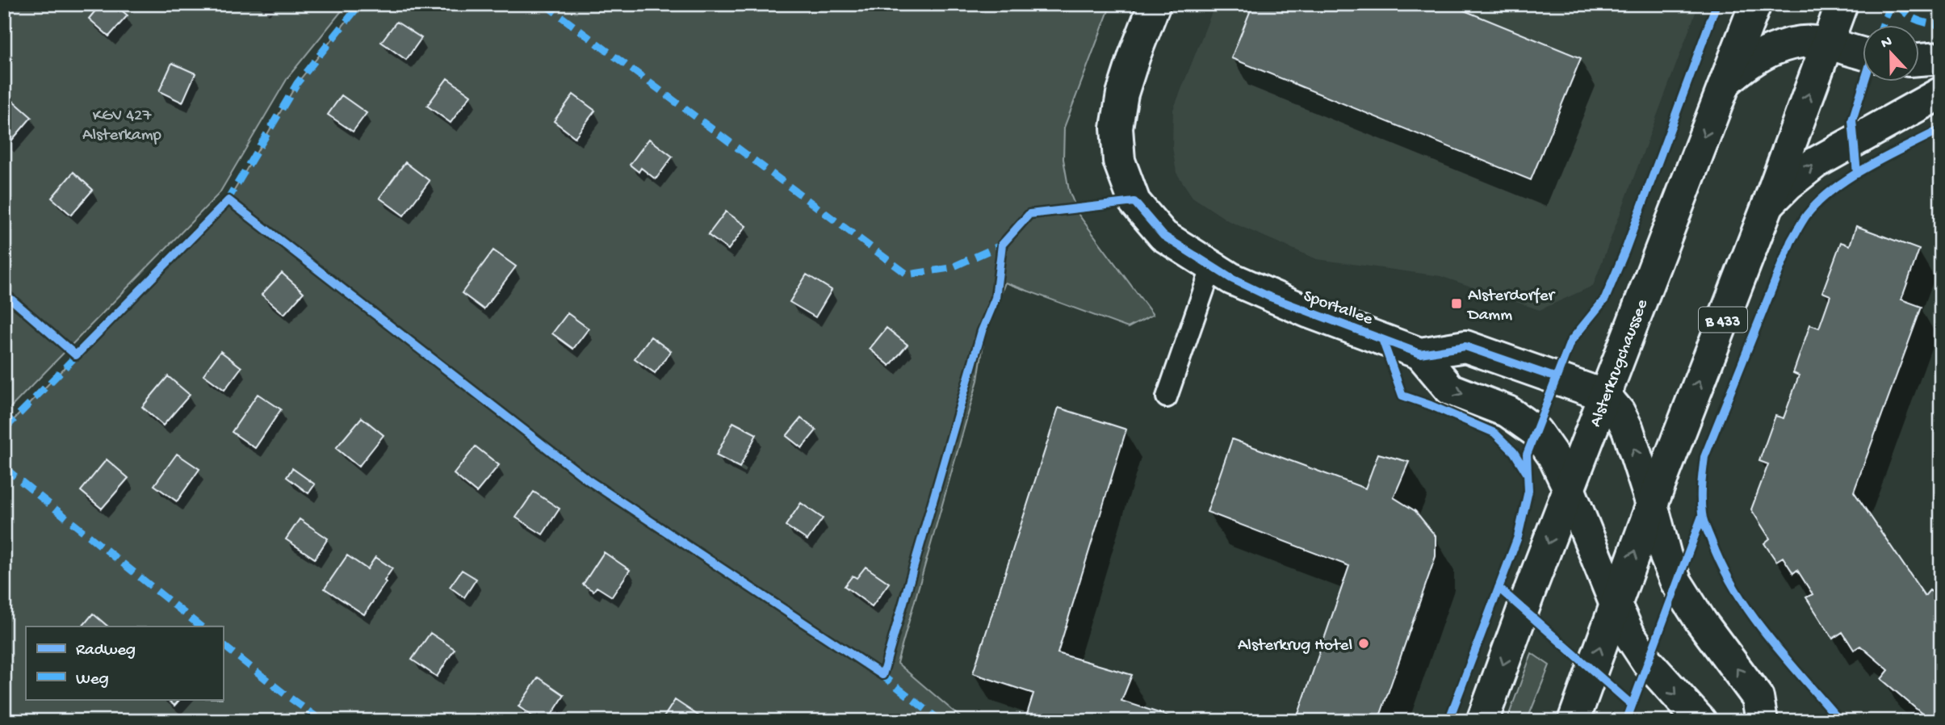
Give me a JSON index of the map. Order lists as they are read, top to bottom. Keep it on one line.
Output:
{"streets":{"street":["Sportallee","B 433","Alsterkrugchaussee"]},"crossings":[["Sportallee","B 433"],["Sportallee","Alsterkrugchaussee"]],"parks":["KGV 427 Alsterkamp"],"places":{"transit":["Alsterdorfer Damm"],"other":["Alsterkrug Hotel"]},"legend":["Radweg","Weg"],"north":"top"}
